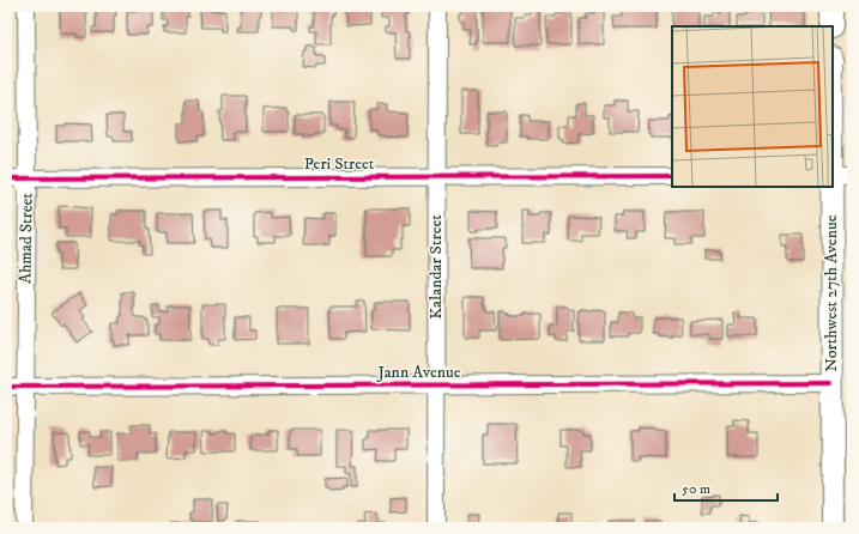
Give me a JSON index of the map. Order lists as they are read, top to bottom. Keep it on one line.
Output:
{"streets":{"main road":["Northwest 27th Avenue"],"street":["Peri Street","Ahmad Street","Kalandar Street","Jann Avenue"]},"crossings":[["Peri Street","Ahmad Street"],["Peri Street","Kalandar Street"],["Ahmad Street","Jann Avenue"],["Kalandar Street","Jann Avenue"],["Northwest 27th Avenue","Jann Avenue"]],"scale_bar":"50 m"}
